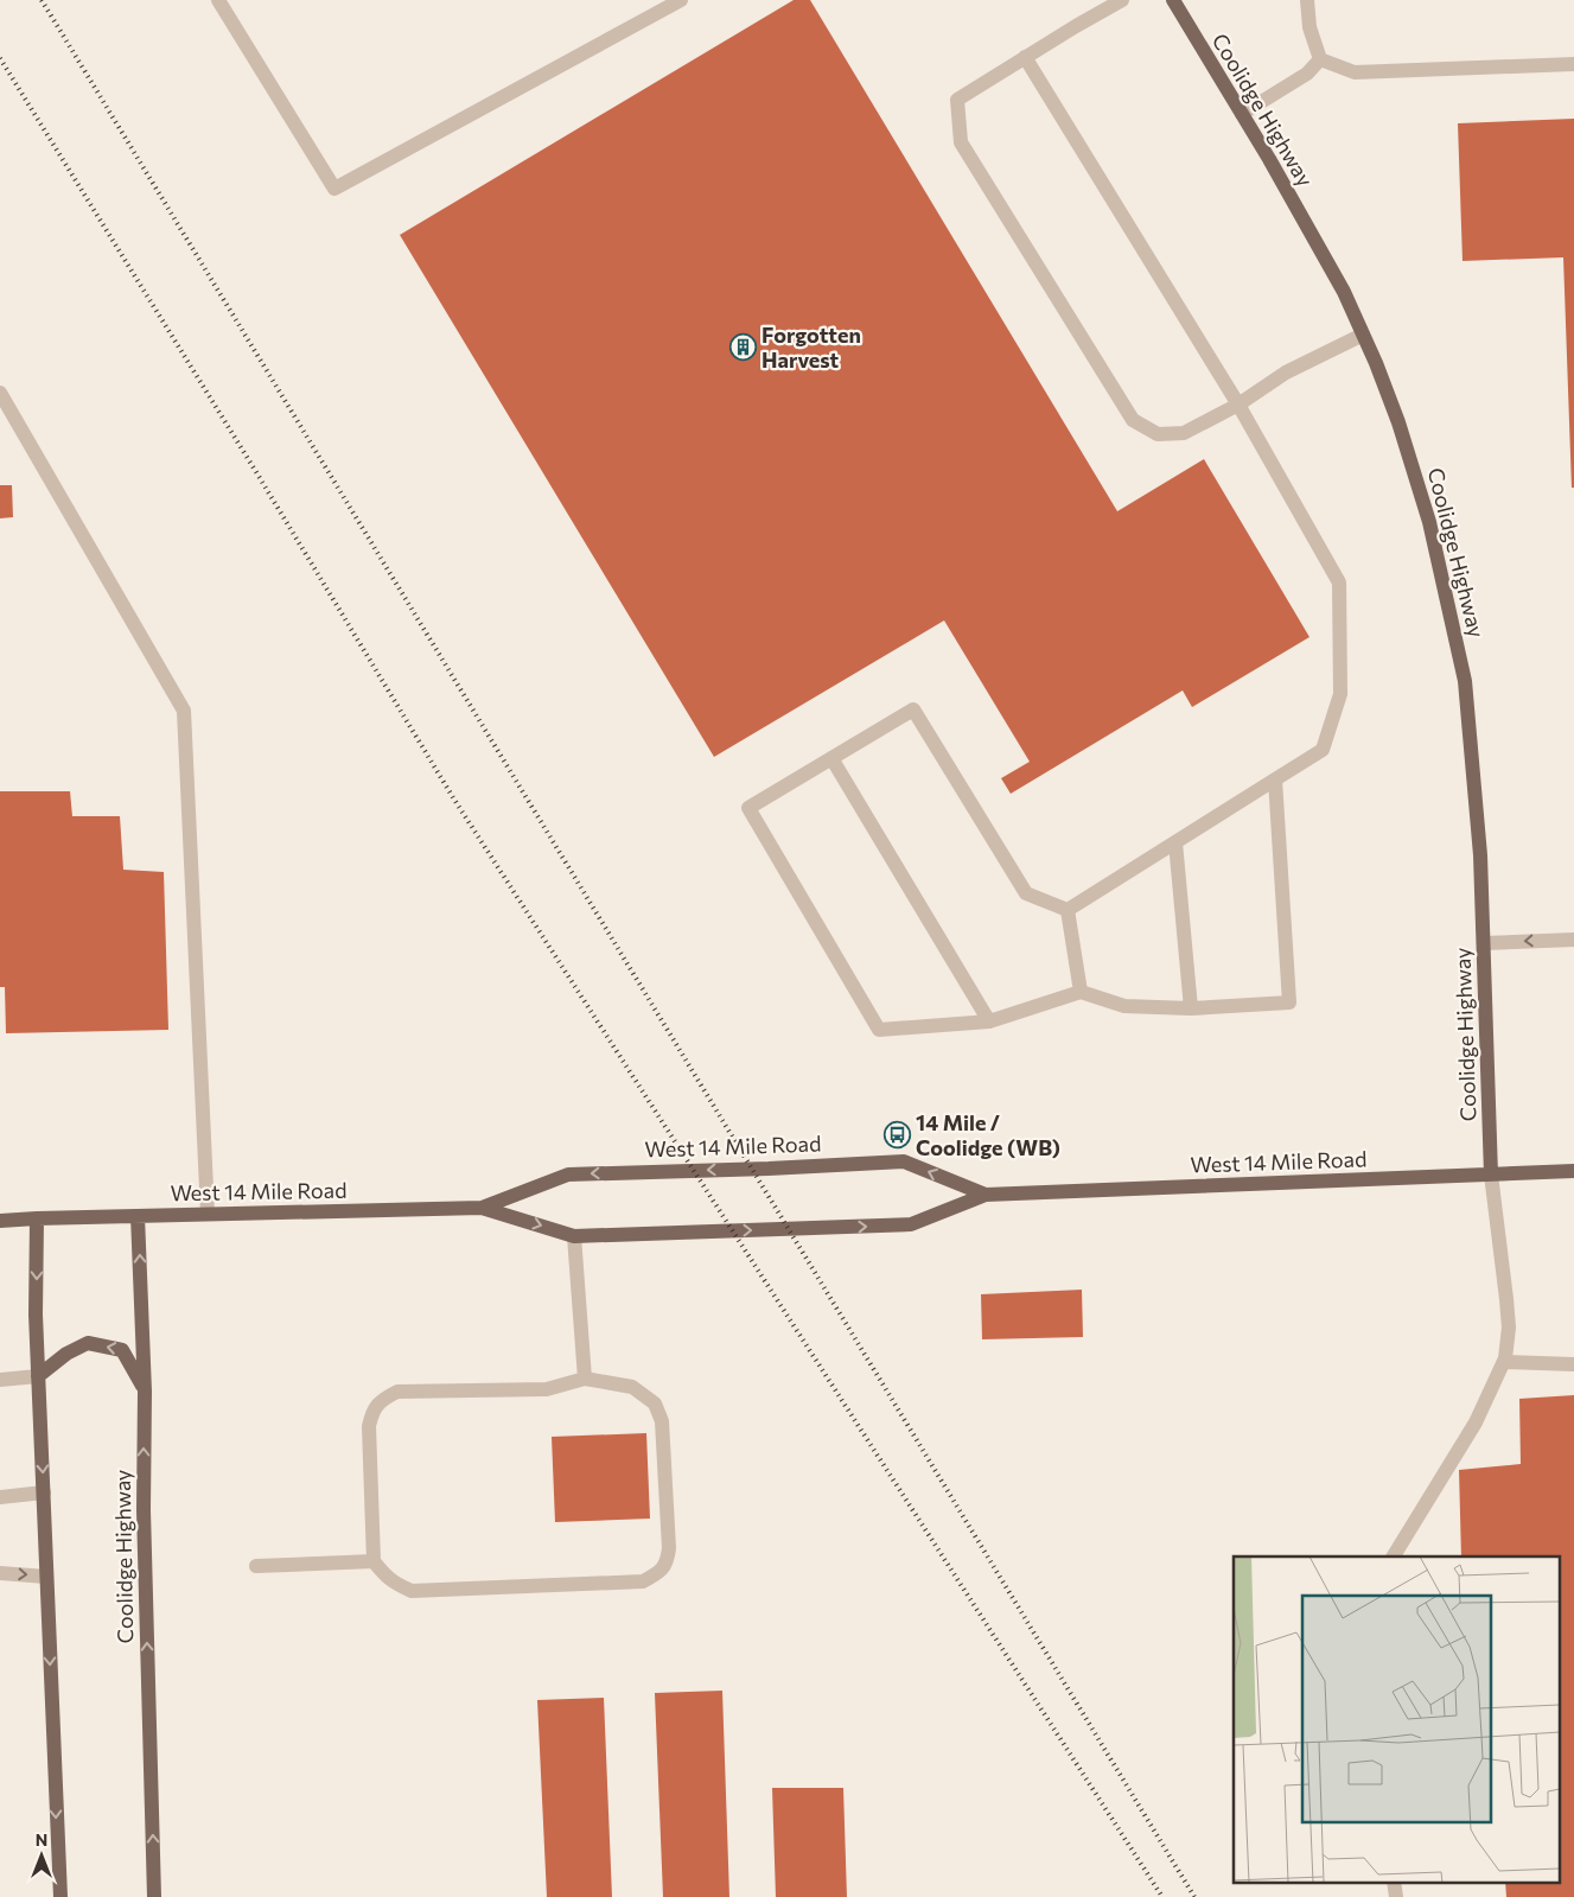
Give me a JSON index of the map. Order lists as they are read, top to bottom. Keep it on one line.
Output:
{"streets":{"main road":["Coolidge Highway","West 14 Mile Road"]},"crossings":[["Coolidge Highway","West 14 Mile Road"]],"places":{"building":["Forgotten Harvest"],"bus stop":["14 Mile / Coolidge (WB)"]},"north":"top"}
